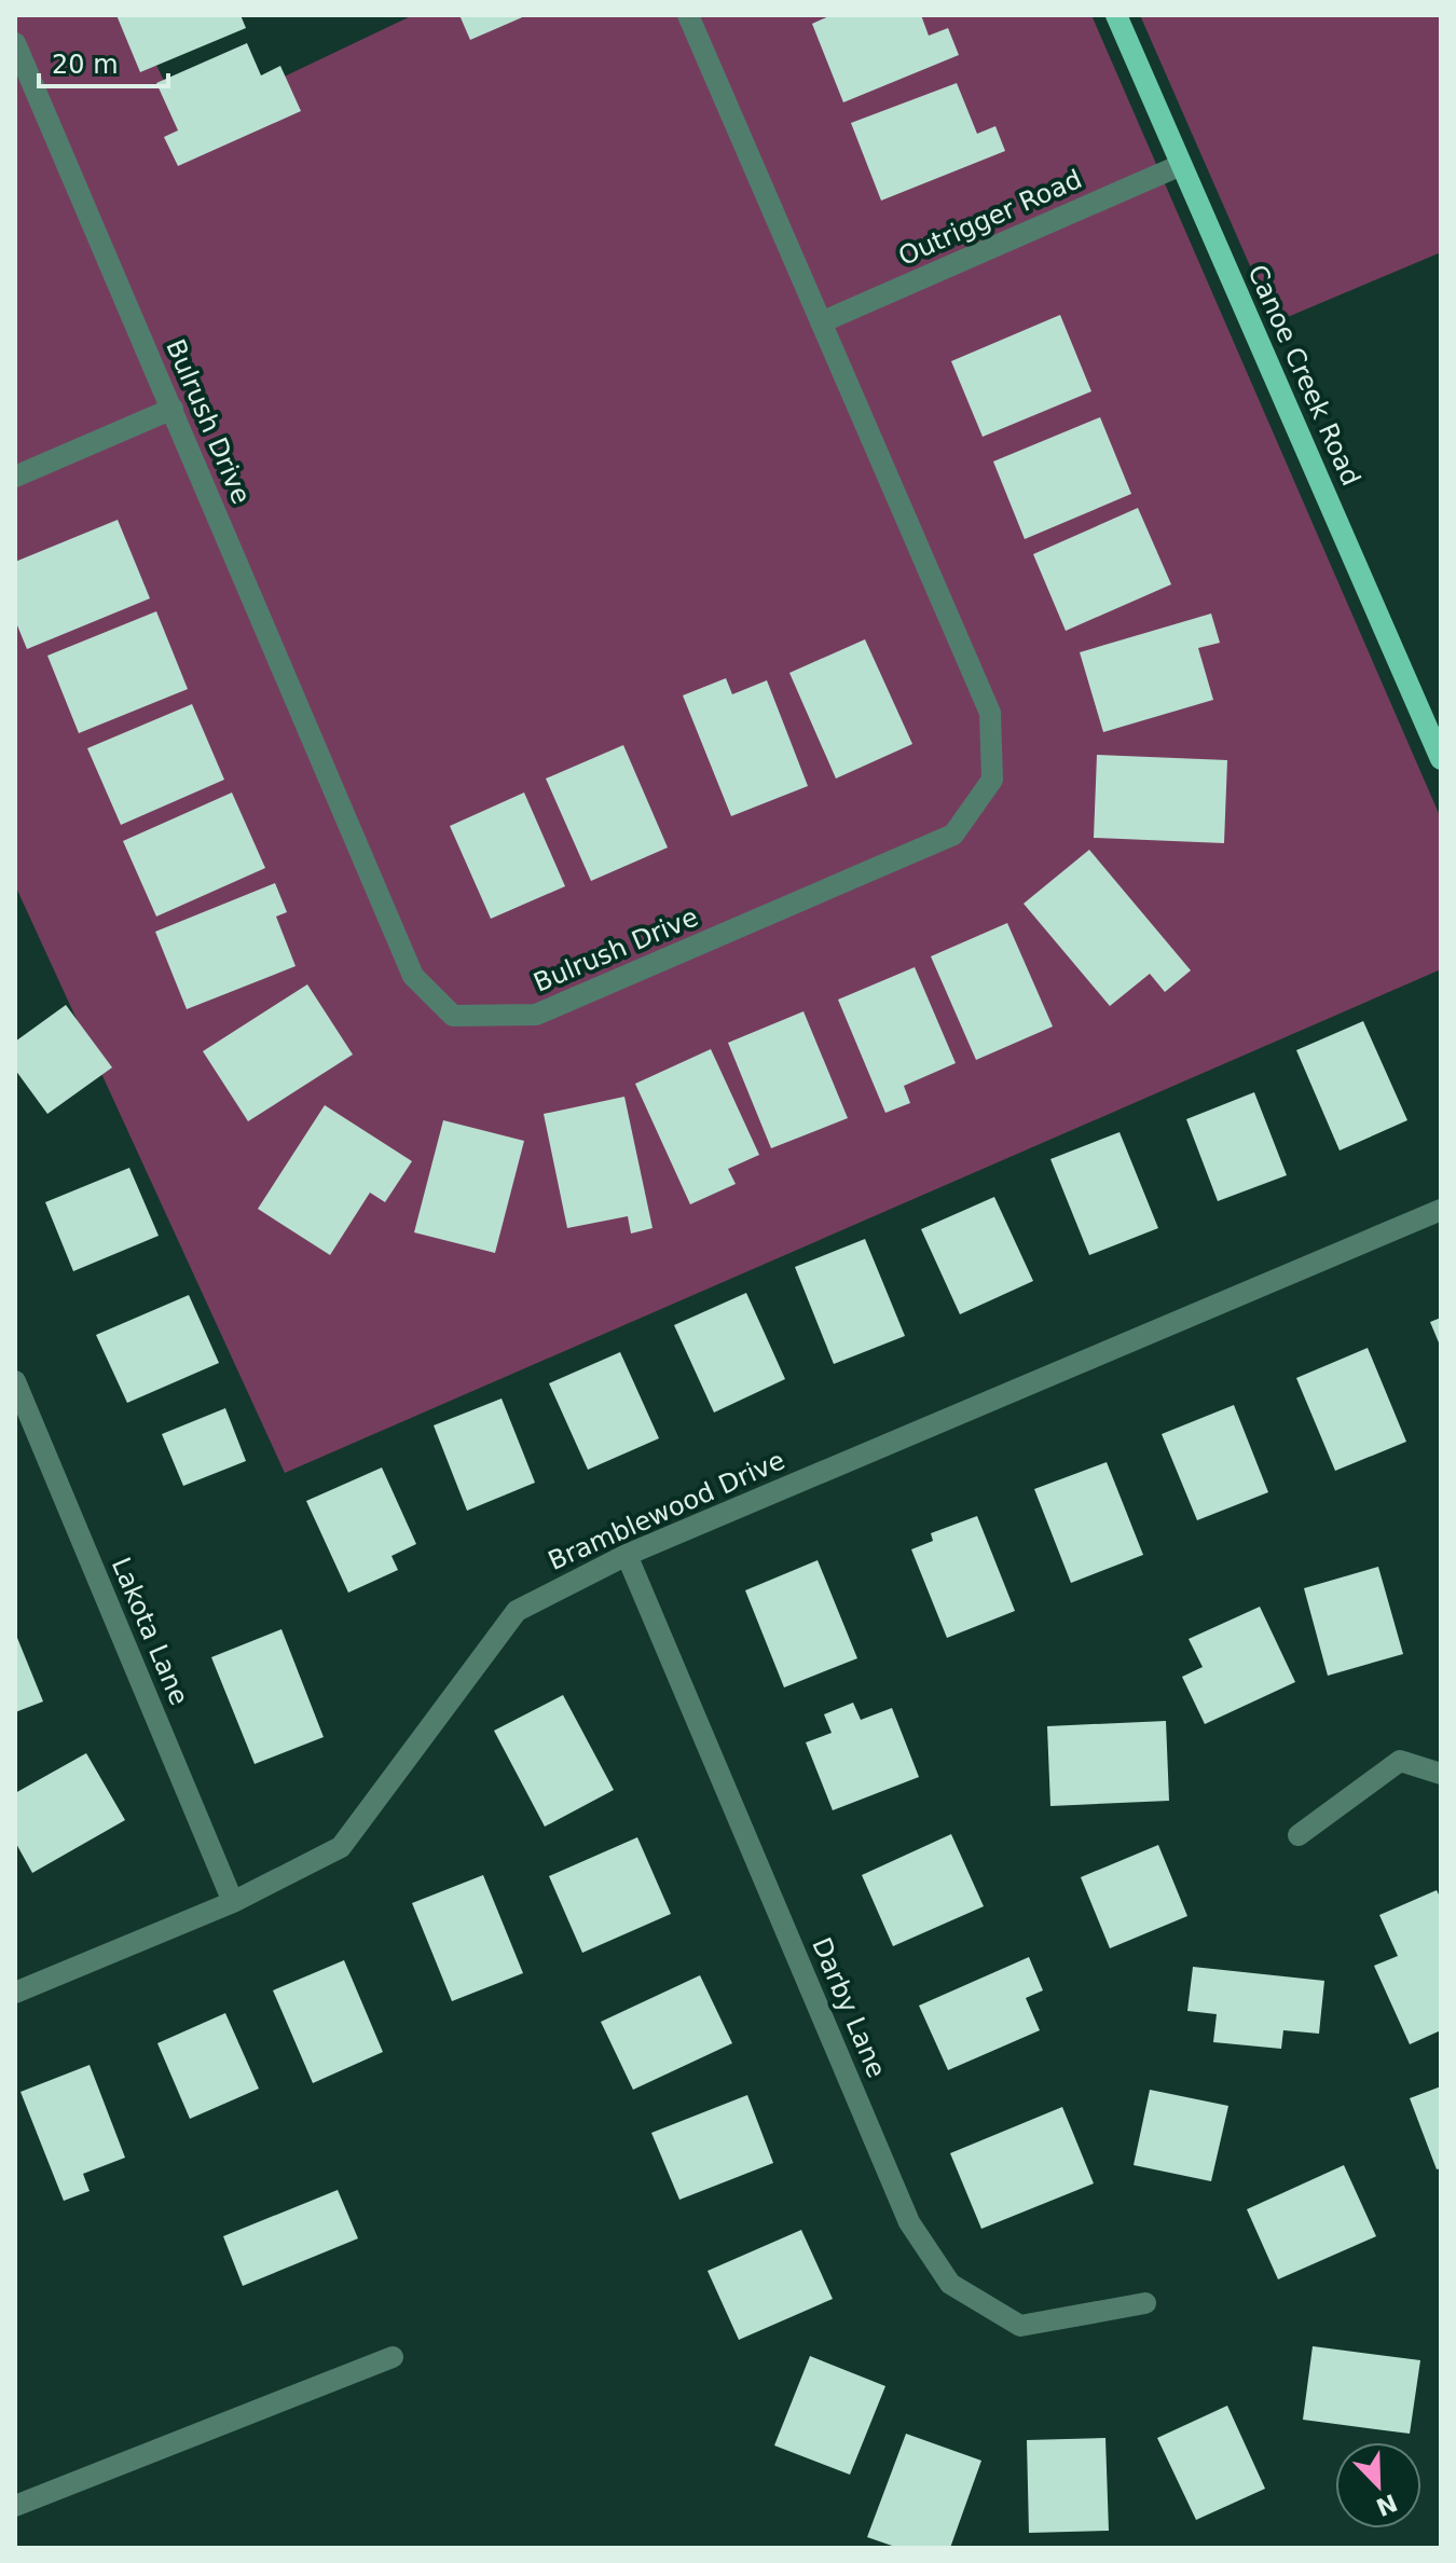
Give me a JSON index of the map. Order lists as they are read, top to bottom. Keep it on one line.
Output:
{"streets":{"main road":["Canoe Creek Road"],"street":["Outrigger Road","Bulrush Drive","Bramblewood Drive","Lakota Lane","Darby Lane"]},"crossings":[["Outrigger Road","Canoe Creek Road"],["Outrigger Road","Bulrush Drive"],["Bramblewood Drive","Lakota Lane"],["Bramblewood Drive","Darby Lane"]],"scale_bar":"20 m","north":"bottom right"}
